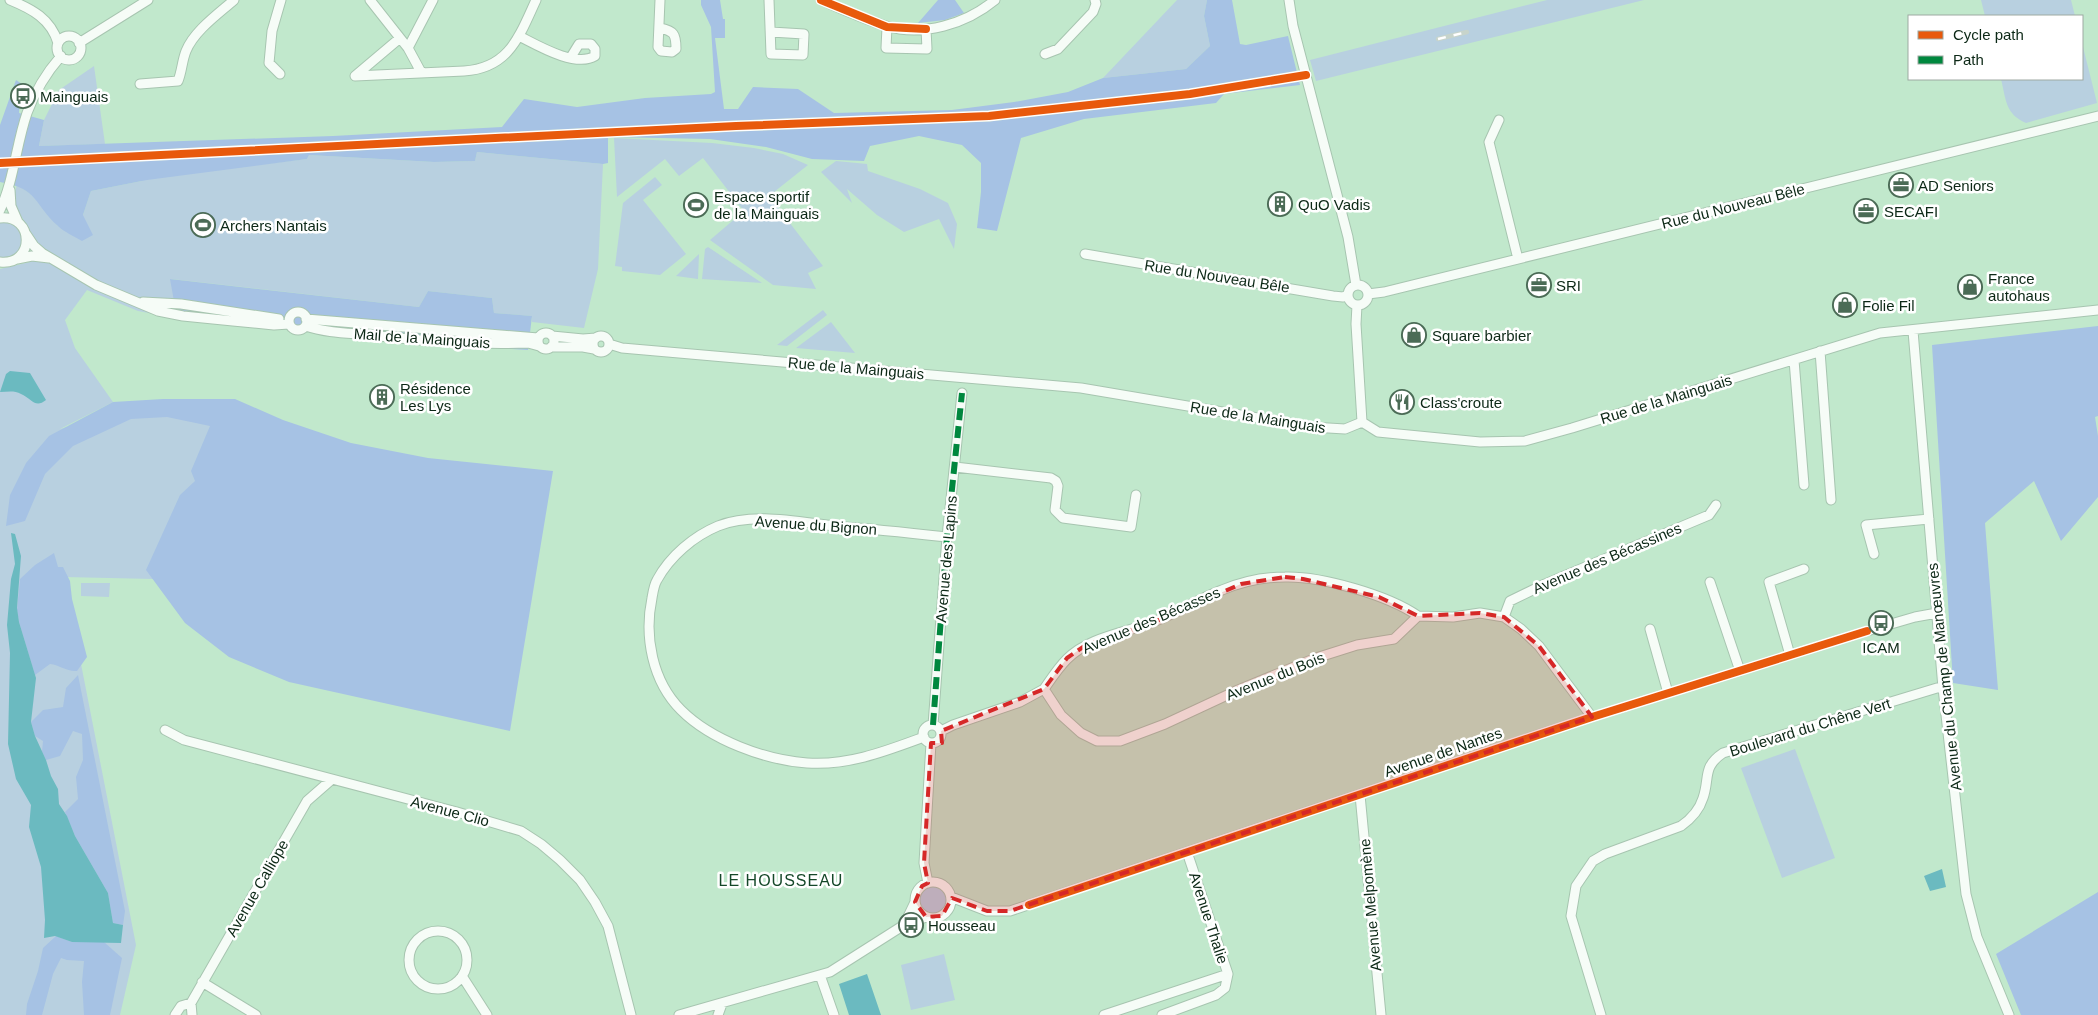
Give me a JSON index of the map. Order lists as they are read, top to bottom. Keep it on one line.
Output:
{"streets":{"street":["Rue du Nouveau Bêle","Mail de la Mainguais","Rue de la Mainguais","Avenue du Bignon","Avenue des Bécassines","Avenue des Lapins","Avenue des Bécasses","Avenue du Bois","Avenue du Champ de Manœuvres","Boulevard du Chêne Vert","Avenue de Nantes","Avenue Clio","Avenue Calliope","Avenue Melpomène","Avenue Thalie"]},"crossings":[["Rue de la Mainguais","Avenue du Champ de Manœuvres"],["Avenue du Bignon","Avenue des Lapins"],["Avenue des Bécasses","Avenue du Bois"],["Avenue du Champ de Manœuvres","Boulevard du Chêne Vert"],["Avenue du Champ de Manœuvres","Avenue de Nantes"],["Avenue de Nantes","Avenue Melpomène"],["Avenue de Nantes","Avenue Thalie"],["Avenue Clio","Avenue Calliope"]],"districts":["LE HOUSSEAU"],"places":{"bus stop":["Mainguais","ICAM","Housseau"],"office":["AD Seniors","SECAFI","SRI"],"building":["QuO Vadis","Résidence Les Lys"],"sports":["Espace sportif de la Mainguais","Archers Nantais"],"shop":["France autohaus","Folie Fil","Square barbier"],"restaurant":["Class'croute"]},"legend":["Cycle path","Path"]}
